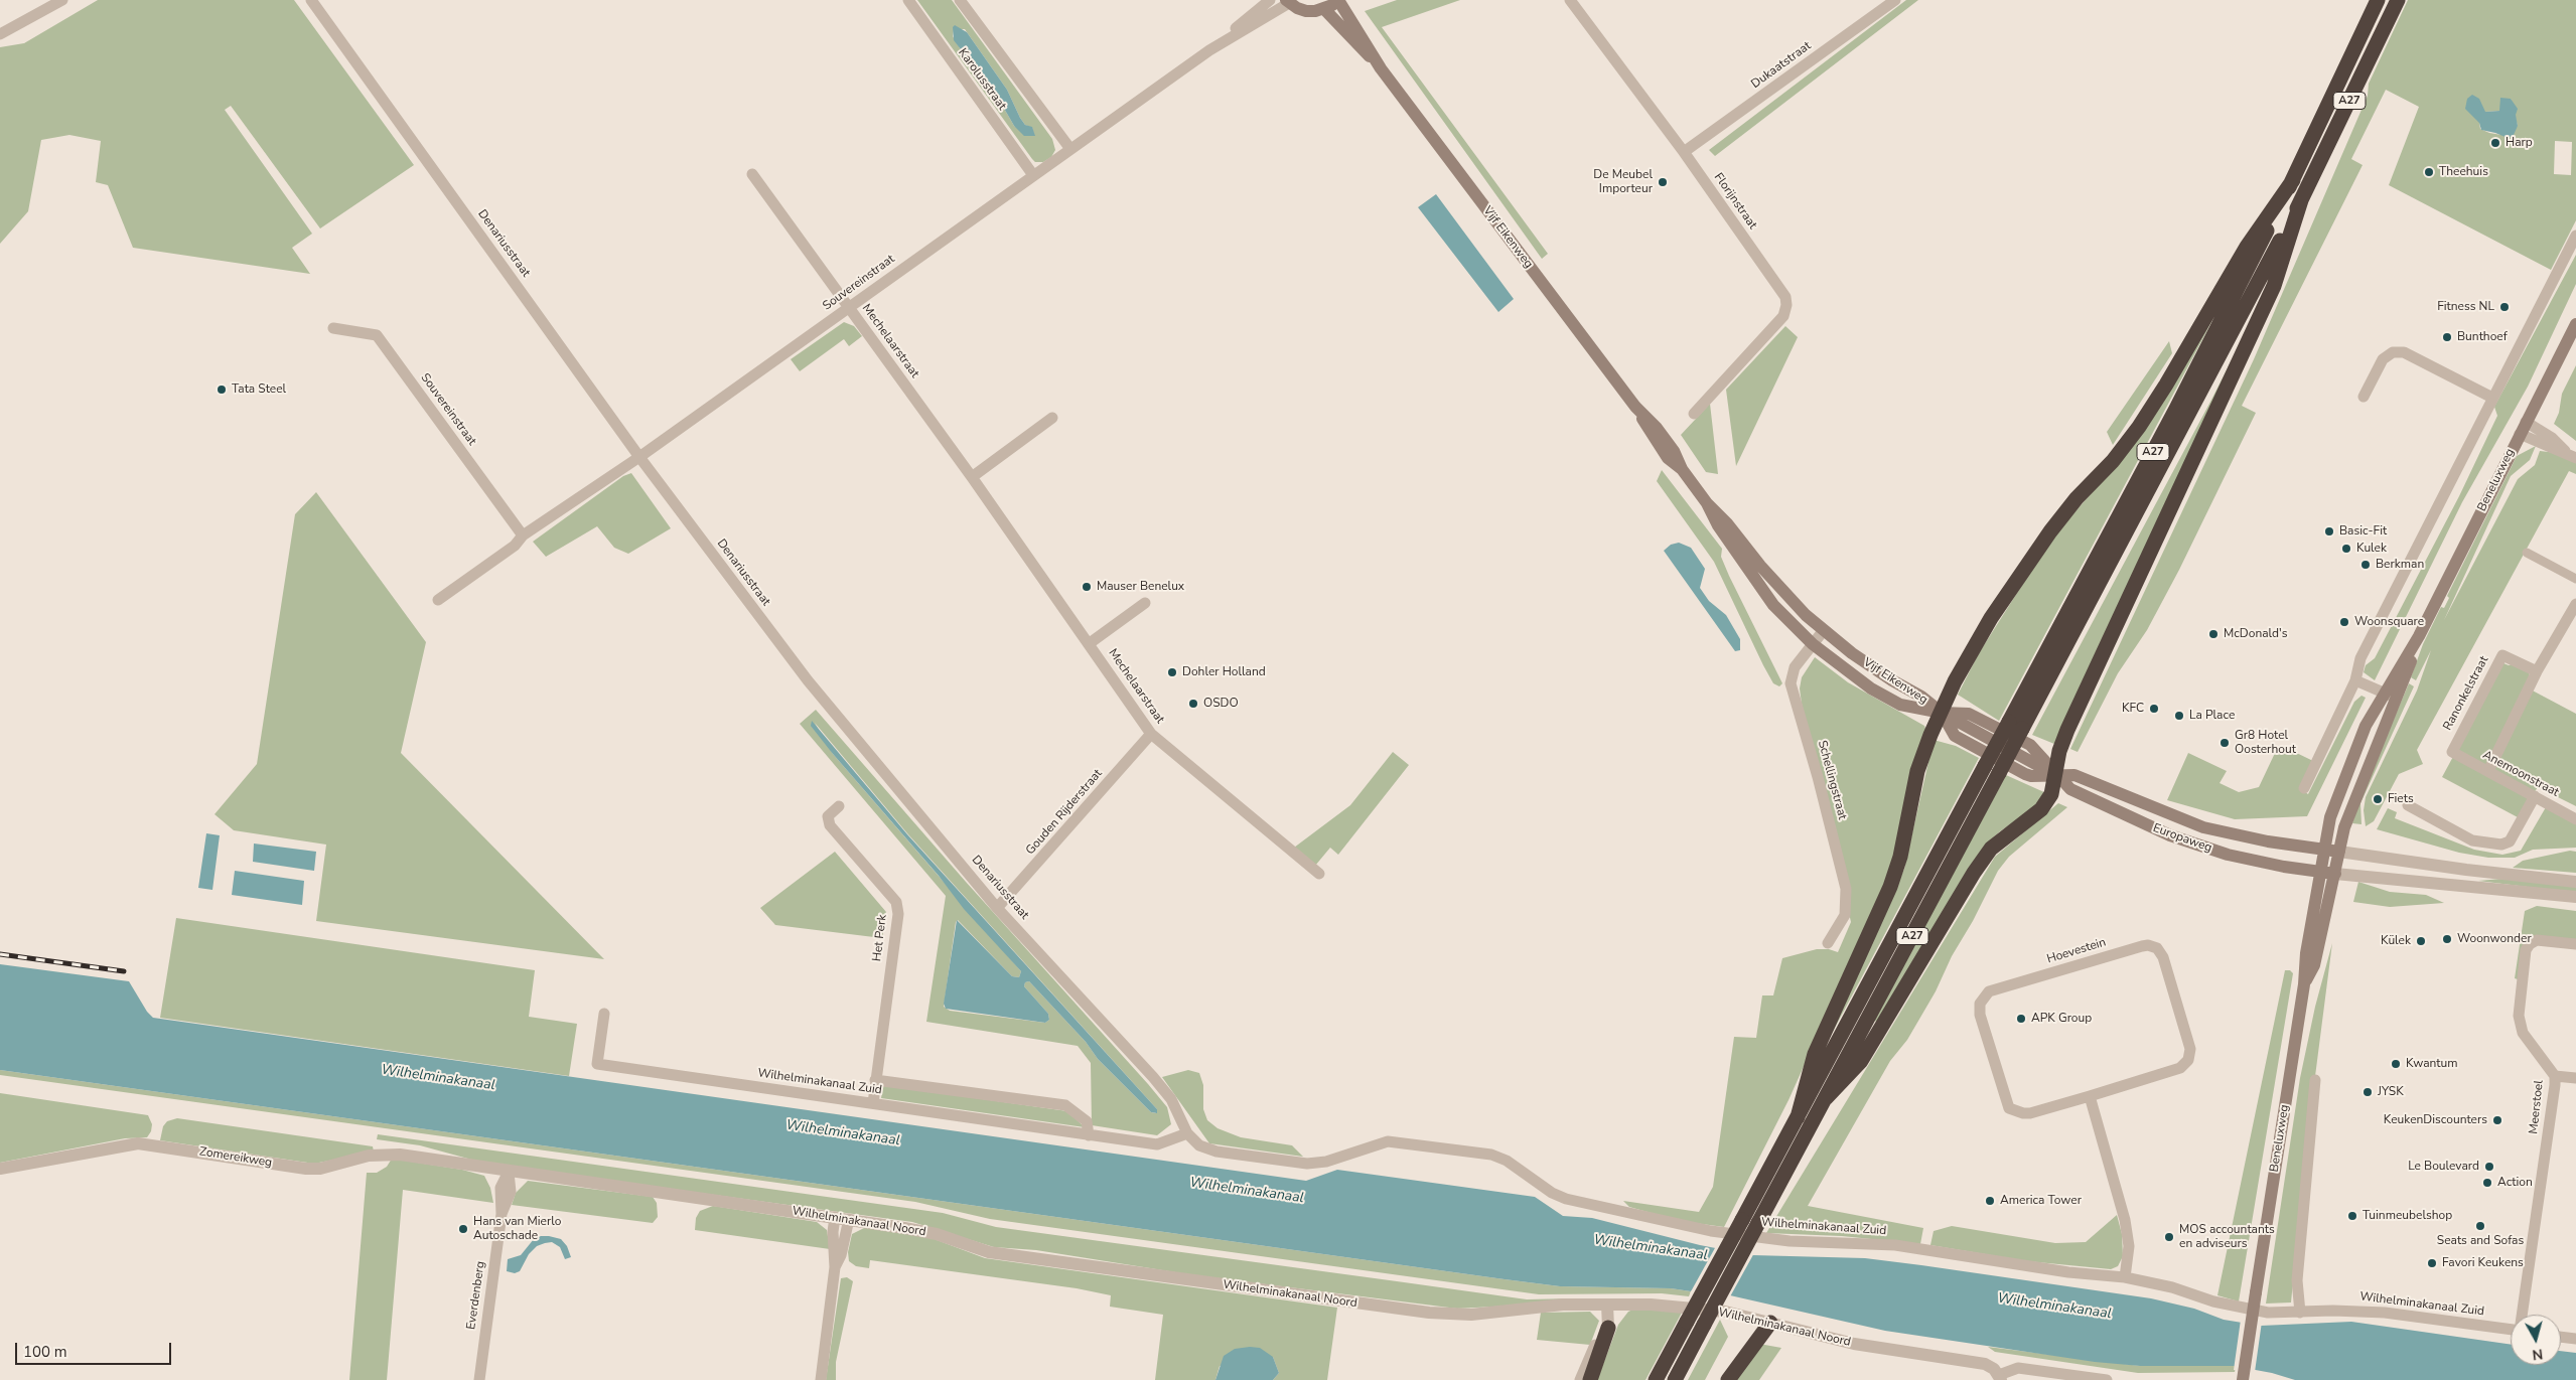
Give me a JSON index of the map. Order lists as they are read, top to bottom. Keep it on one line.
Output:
{"streets":{"highway":["A27"],"main road":["Vijf Eikenweg","Beneluxweg","Europaweg"],"street":["Dukaatstraat","Karolusstraat","Florijnstraat","Denariusstraat","Souvereinstraat","Mechelaarstraat","Ranonkelstraat","Anemoonstraat","Schellingstraat","Gouden Rijderstraat","Het Perk","Hoevestein","Wilhelminakanaal Zuid","Meerstoel","Zomereikweg","Wilhelminakanaal Noord","Everdenberg"]},"crossings":[["Dukaatstraat","Florijnstraat"],["Karolusstraat","Souvereinstraat"],["A27","Vijf Eikenweg"],["A27","Europaweg"],["Vijf Eikenweg","Schellingstraat"],["Vijf Eikenweg","Europaweg"],["Denariusstraat","Souvereinstraat"],["Denariusstraat","Gouden Rijderstraat"],["Denariusstraat","Wilhelminakanaal Zuid"],["Souvereinstraat","Mechelaarstraat"],["Mechelaarstraat","Gouden Rijderstraat"],["Beneluxweg","Europaweg"],["Ranonkelstraat","Anemoonstraat"],["Het Perk","Wilhelminakanaal Zuid"],["Zomereikweg","Wilhelminakanaal Noord"],["Wilhelminakanaal Noord","Everdenberg"]],"water":["Wilhelminakanaal"],"places":["Harp","Theehuis","De Meubel Importeur","Fitness NL","Bunthoef","Tata Steel","Basic-Fit","Kulek","Berkman","Mauser Benelux","Woonsquare","McDonald's","Dohler Holland","OSDO","KFC","La Place","Gr8 Hotel Oosterhout","Fiets","Woonwonder","Külek","APK Group","Kwantum","JYSK","KeukenDiscounters","Le Boulevard","Action","America Tower","Tuinmeubelshop","Seats and Sofas","Hans van Mierlo Autoschade","MOS accountants en adviseurs","Favori Keukens"],"scale_bar":"100 m","north":"bottom"}
